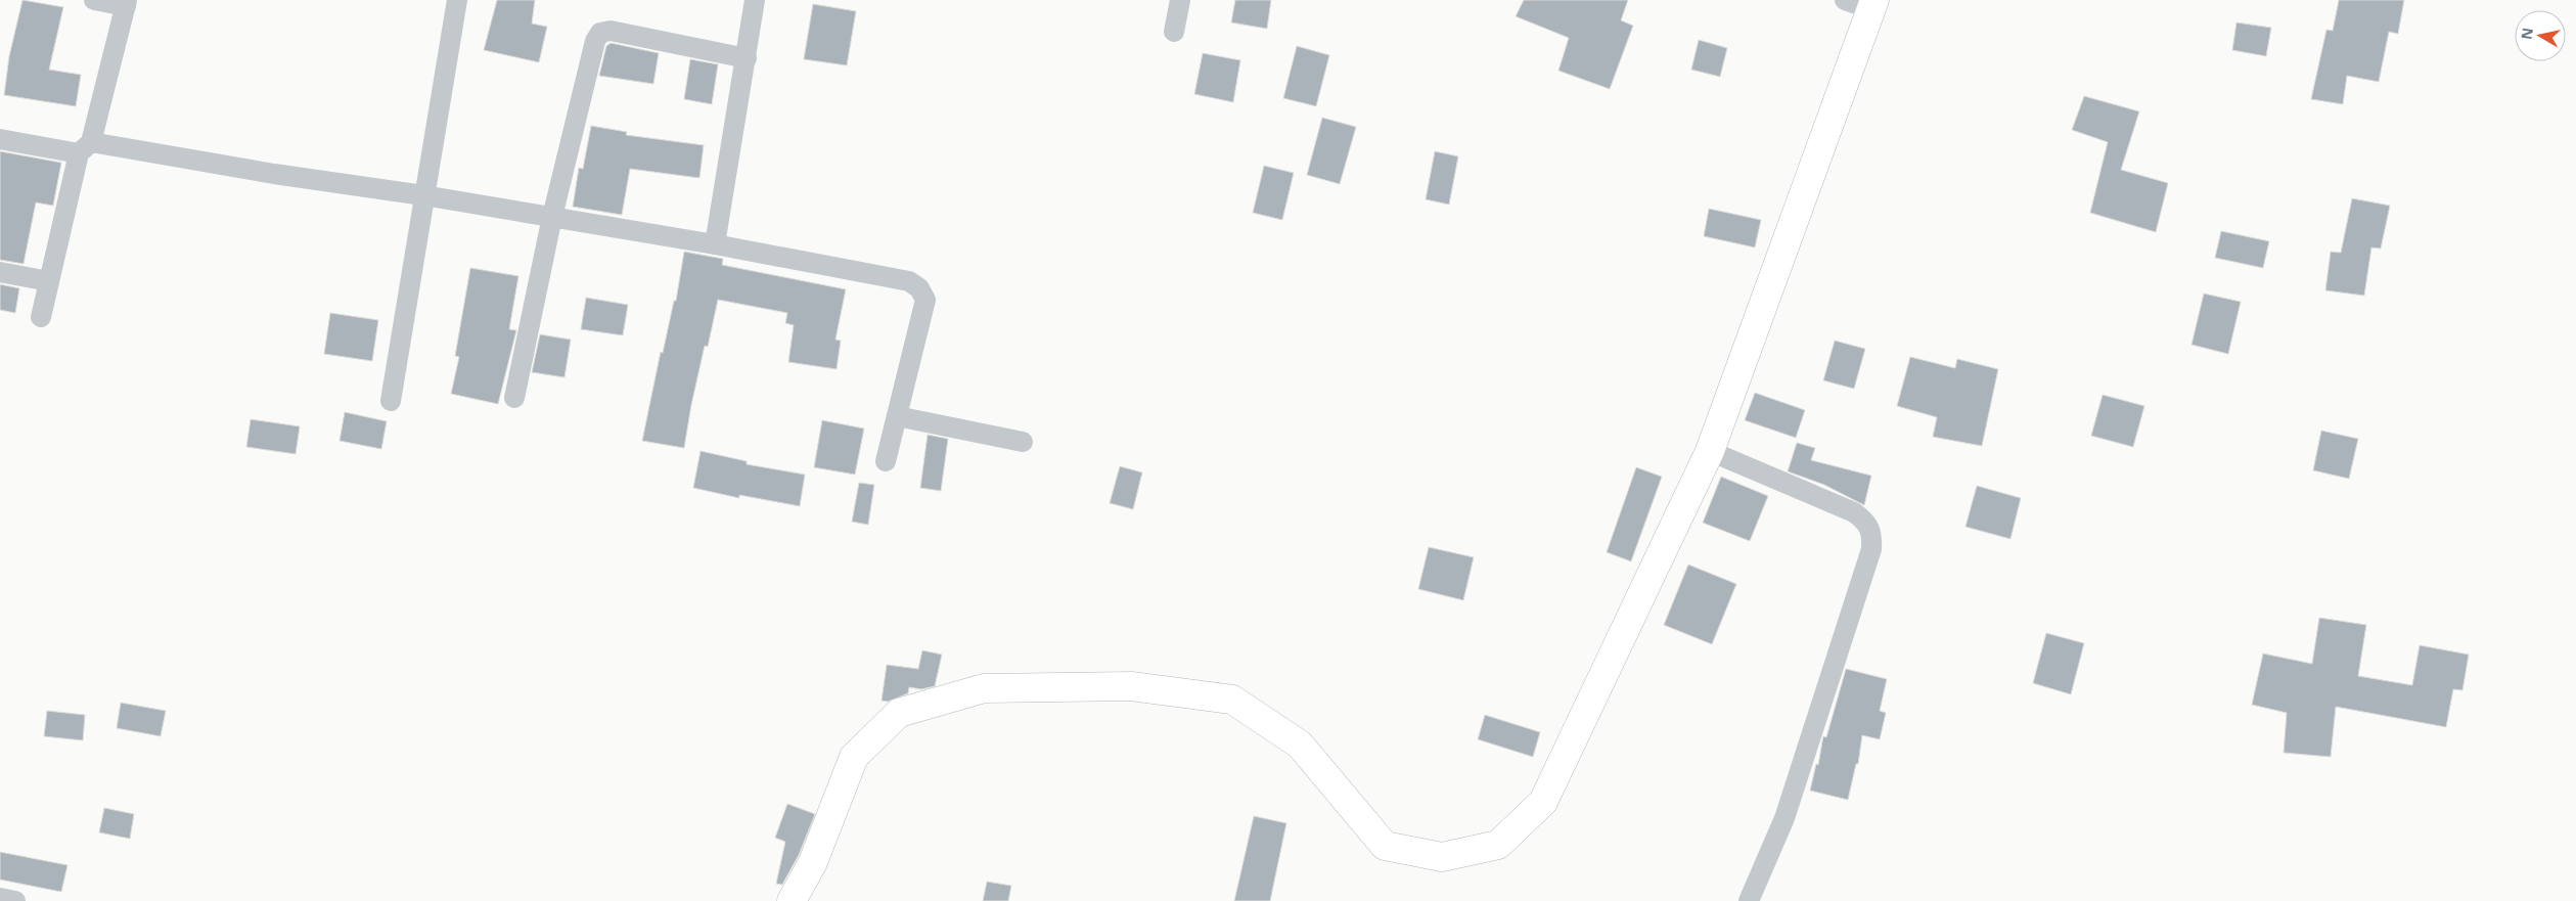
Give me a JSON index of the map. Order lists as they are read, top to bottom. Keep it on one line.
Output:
{"north":"left"}
